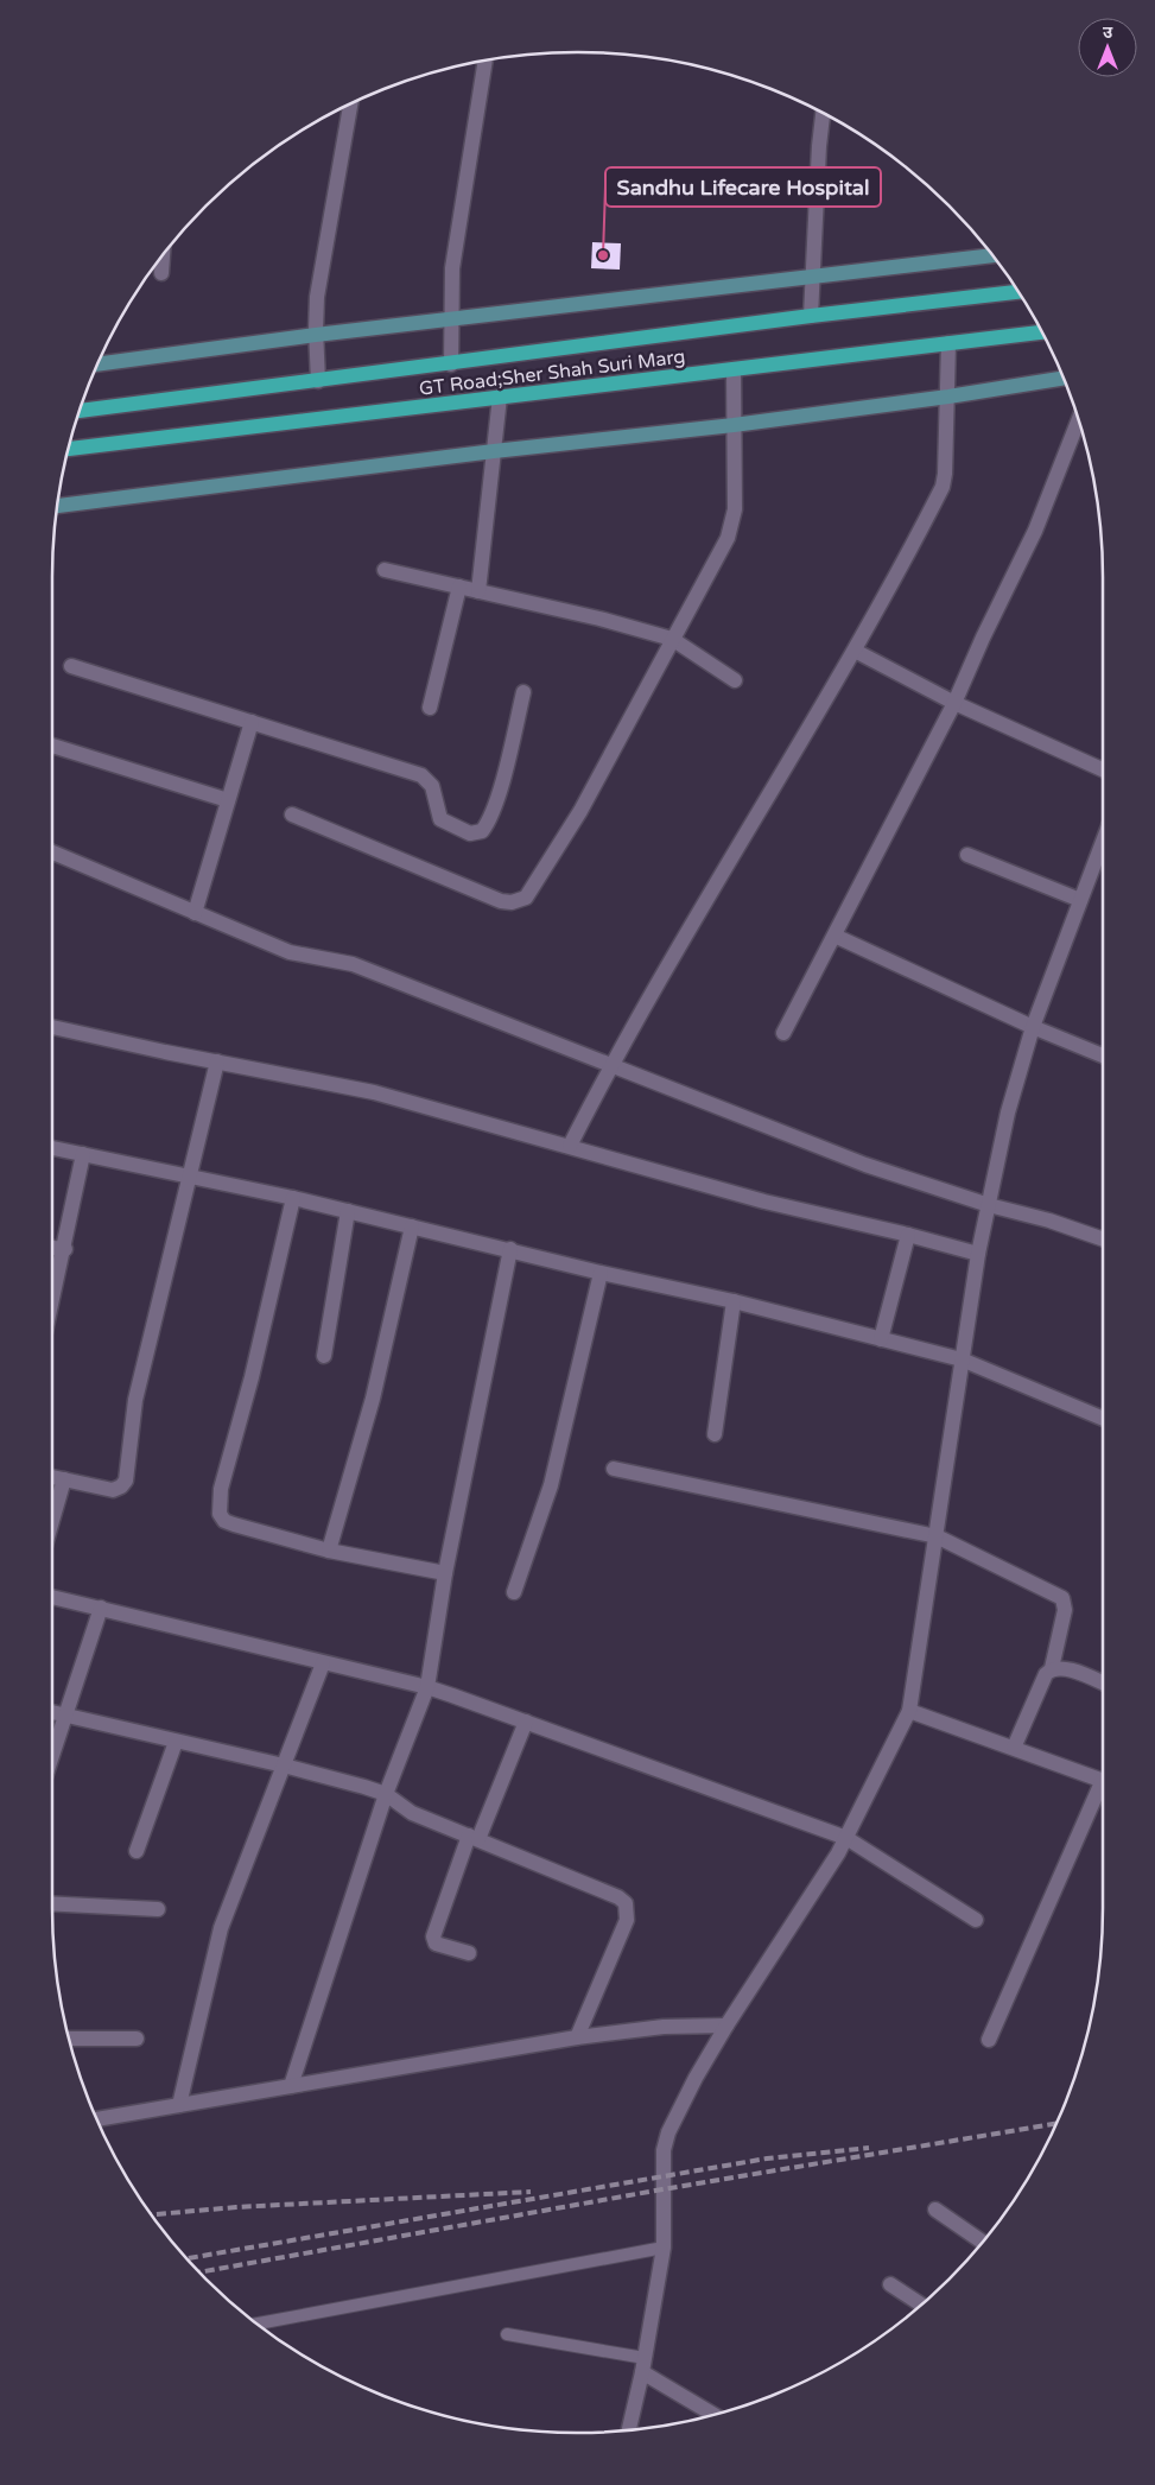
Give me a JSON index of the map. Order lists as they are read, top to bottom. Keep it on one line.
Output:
{"streets":{"main road":["GT Road;Sher Shah Suri Marg"]},"places":["Sandhu Lifecare Hospital"],"north":"top"}
